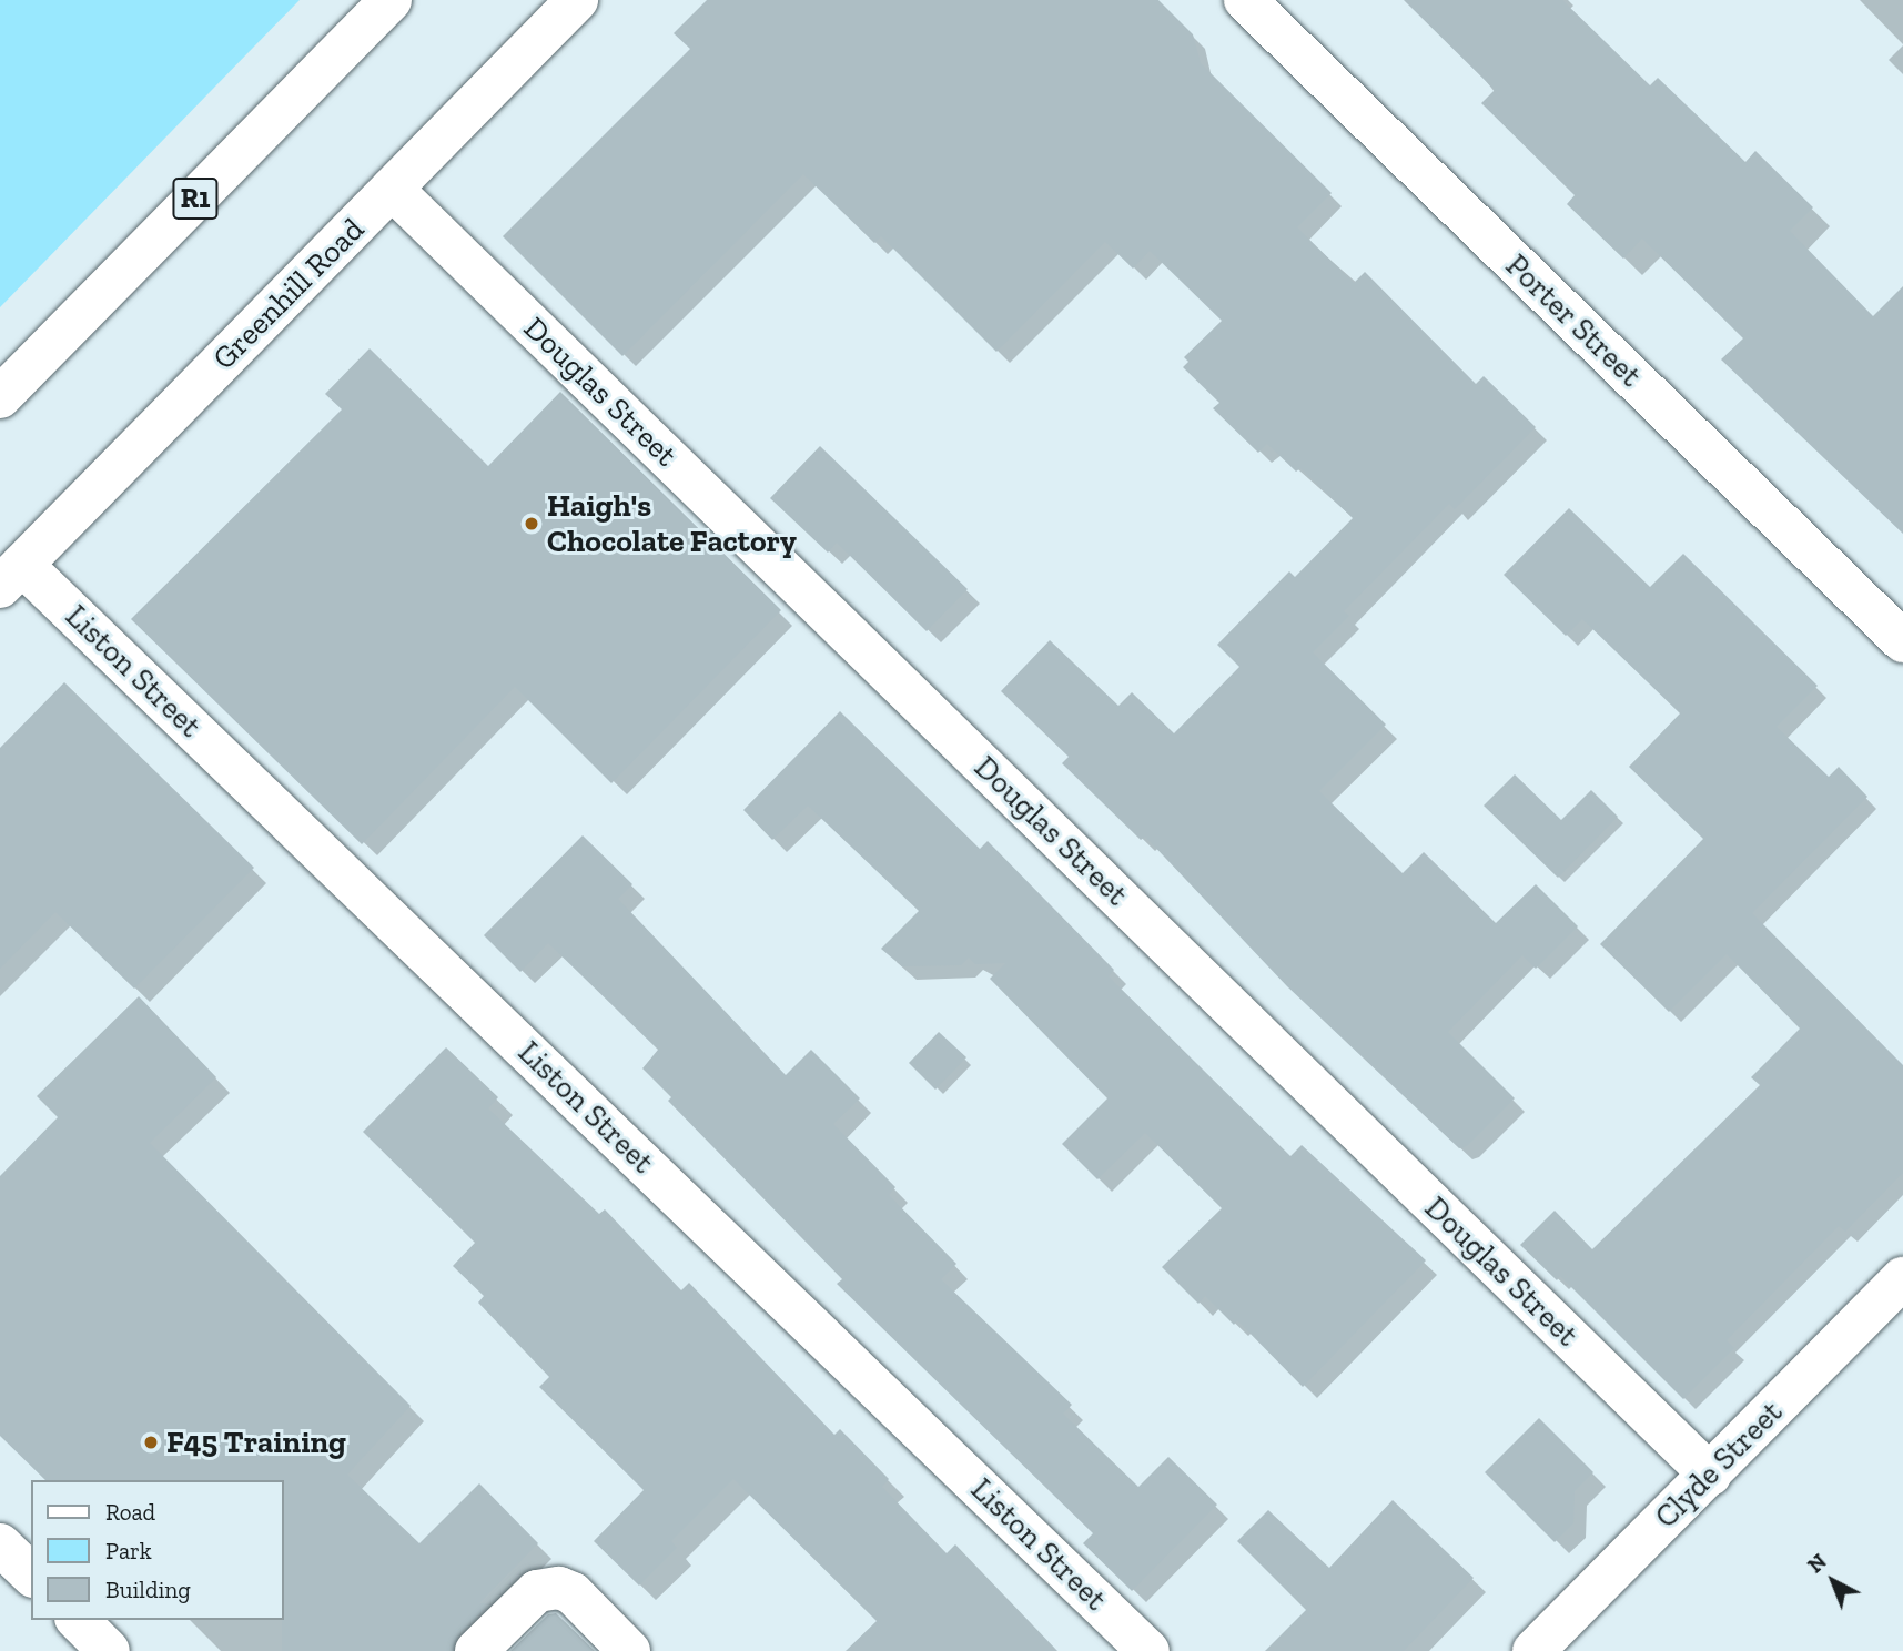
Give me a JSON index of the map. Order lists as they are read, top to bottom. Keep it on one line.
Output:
{"streets":{"main road":["R1","Greenhill Road","Porter Street","Douglas Street","Liston Street","Clyde Street"]},"crossings":[["Greenhill Road","Douglas Street"],["Greenhill Road","Liston Street"],["Douglas Street","Clyde Street"]],"places":["Haigh's Chocolate Factory","F45 Training"],"legend":["Road","Park","Building"],"north":"top left"}
